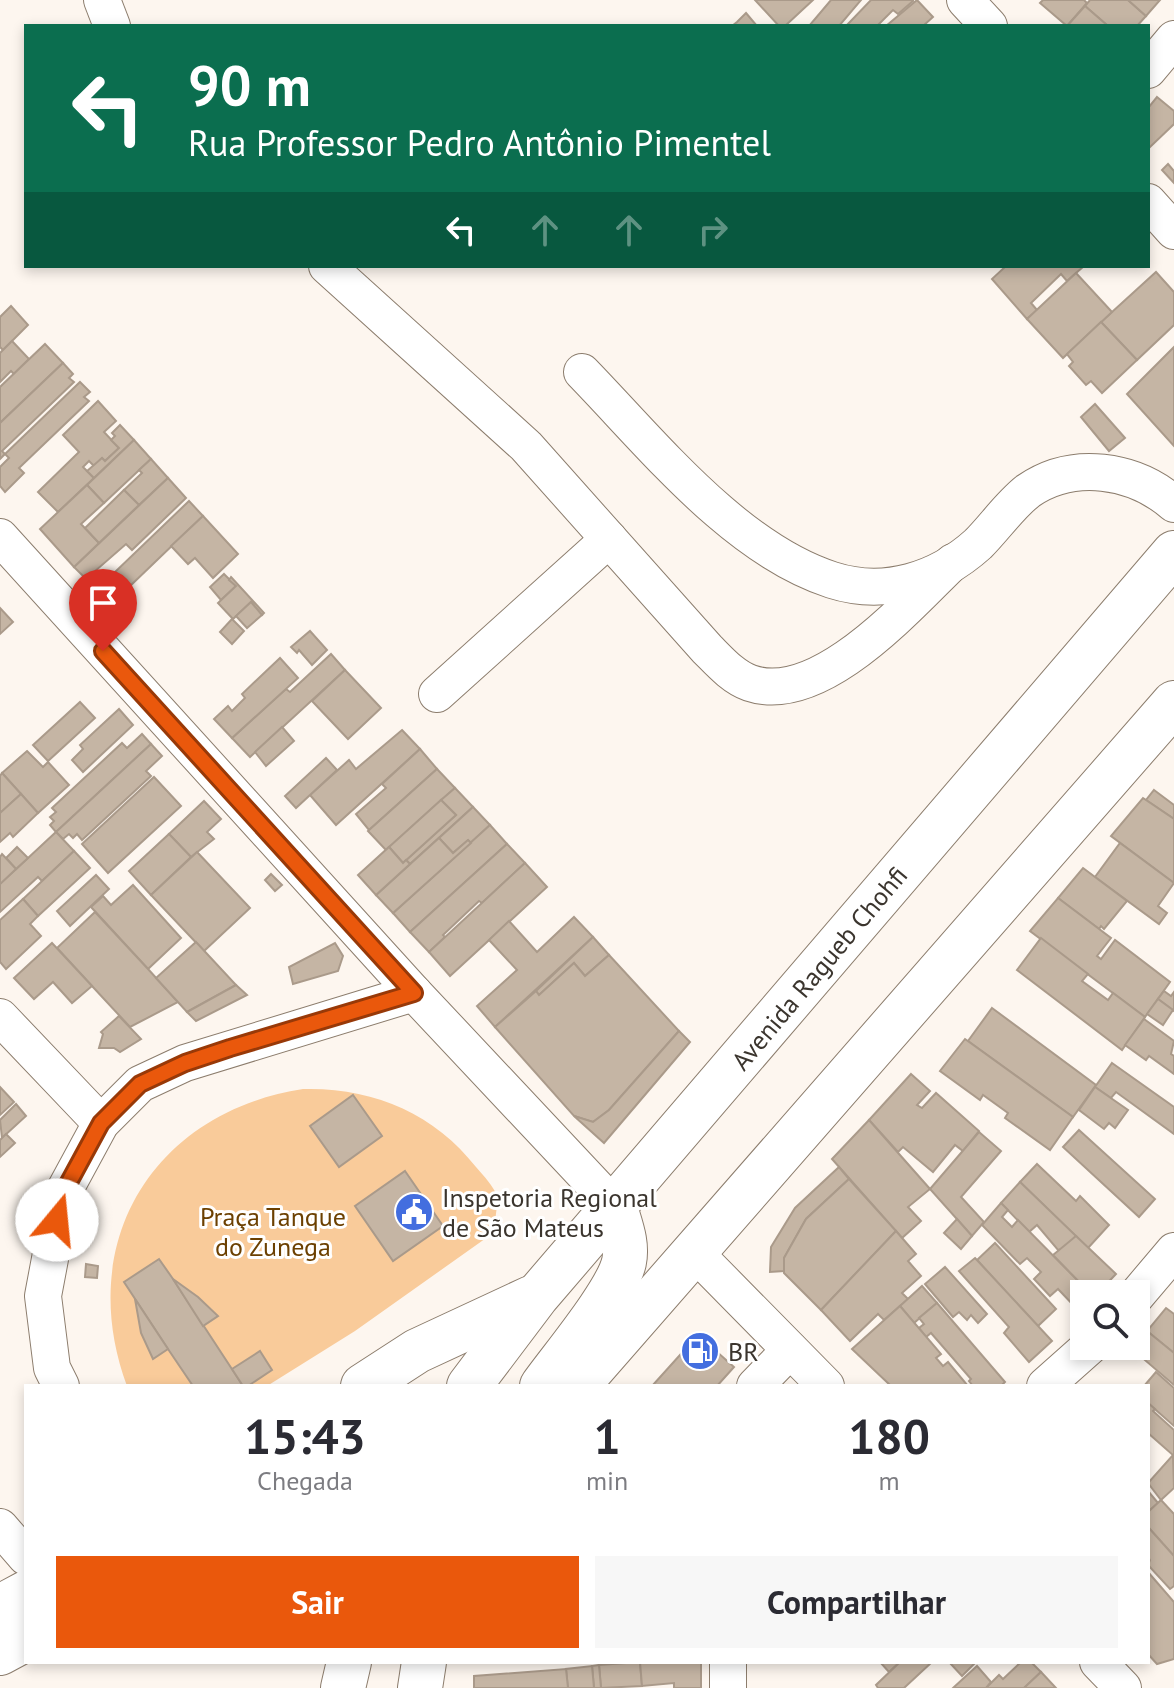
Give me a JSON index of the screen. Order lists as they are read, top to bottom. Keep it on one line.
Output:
{"streets":{"main road":["Avenida Ragueb Chohfi"]},"parks":["Praça Tanque do Zunega"],"places":{"public building":["Inspetoria Regional de São Mateus"],"fuel station":["BR"]},"page":{"turn":["90 m","Rua Professor Pedro Antônio Pimentel"],"eta":["15:43","Chegada","1","min","180","m"],"buttons":["Sair","Compartilhar"]}}
